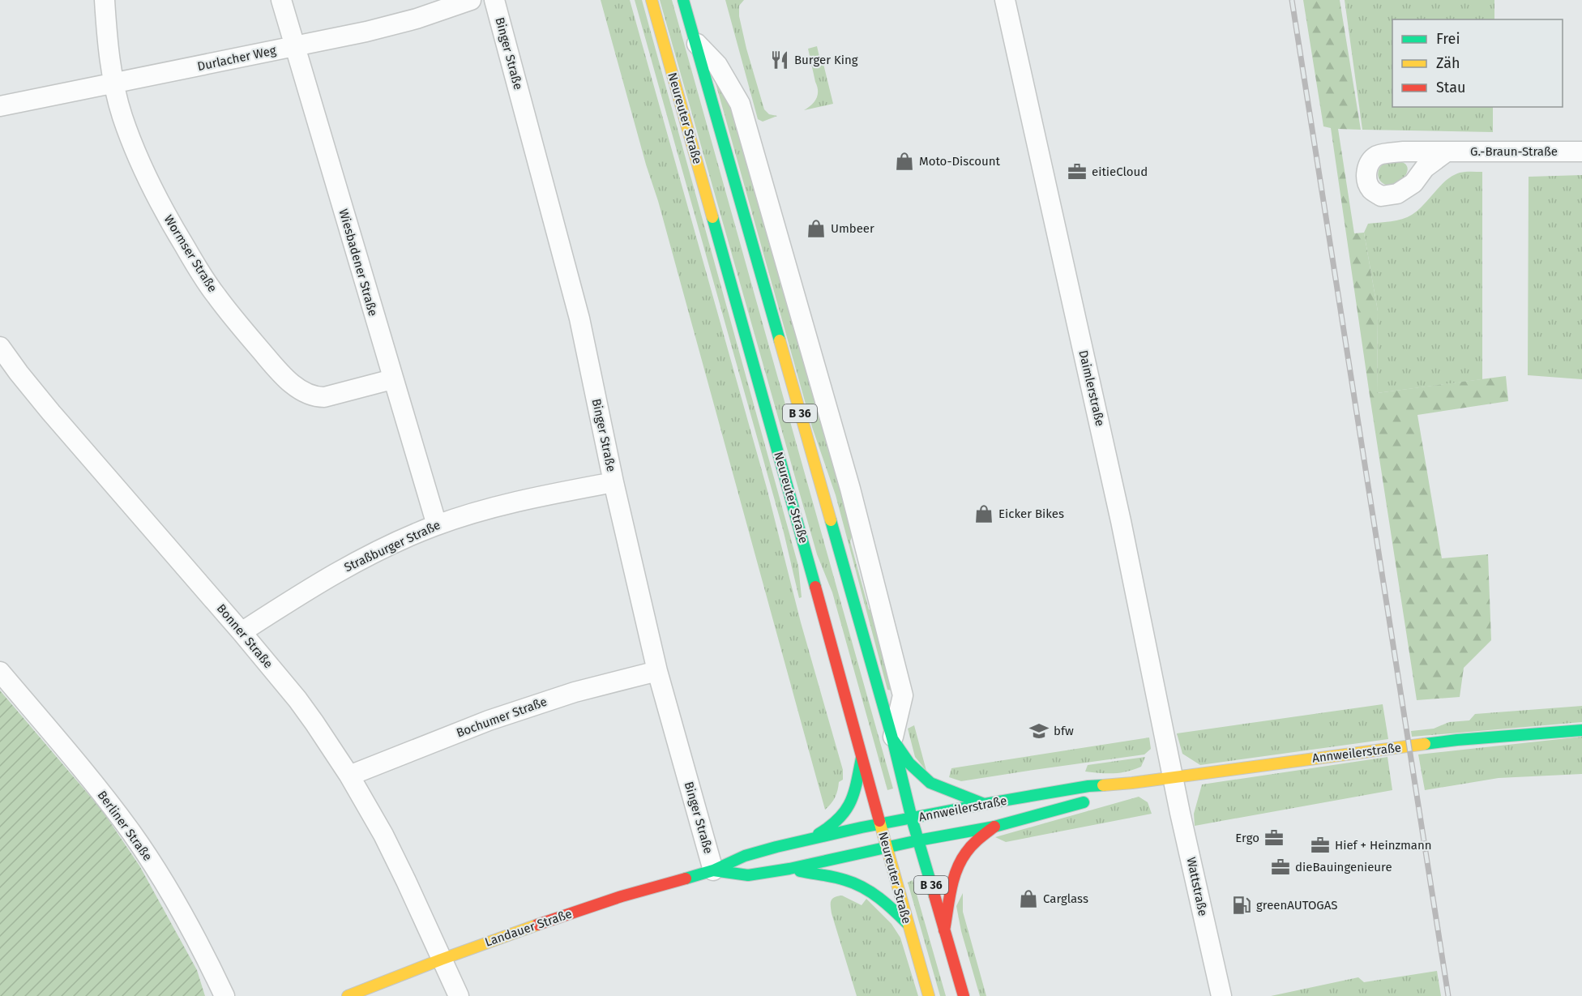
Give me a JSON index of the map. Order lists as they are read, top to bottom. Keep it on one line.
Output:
{"streets":{"street":["Binger Straße","Durlacher Weg","Neureuter Straße","G.-Braun-Straße","Wormser Straße","Wiesbadener Straße","Daimlerstraße","B 36","Straßburger Straße","Bonner Straße","Bochumer Straße","Annweilerstraße","Berliner Straße","Wattstraße","Landauer Straße"]},"crossings":[["Binger Straße","Straßburger Straße"],["Binger Straße","Bochumer Straße"],["Binger Straße","Landauer Straße"],["Durlacher Weg","Wormser Straße"],["Durlacher Weg","Wiesbadener Straße"],["Neureuter Straße","Annweilerstraße"],["Neureuter Straße","Landauer Straße"],["Wormser Straße","Wiesbadener Straße"],["Wiesbadener Straße","Straßburger Straße"],["Daimlerstraße","Annweilerstraße"],["Daimlerstraße","Wattstraße"],["B 36","Annweilerstraße"],["Straßburger Straße","Bonner Straße"],["Bonner Straße","Bochumer Straße"],["Bonner Straße","Landauer Straße"],["Annweilerstraße","Wattstraße"],["Annweilerstraße","Landauer Straße"]],"places":{"restaurant":["Burger King"],"shop":["Moto-Discount","Umbeer","Eicker Bikes","Carglass"],"office":["eitieCloud","Ergo","Hief + Heinzmann","dieBauingenieure"],"school or university":["bfw"],"fuel station":["greenAUTOGAS"]},"legend":["Frei","Zäh","Stau"]}
